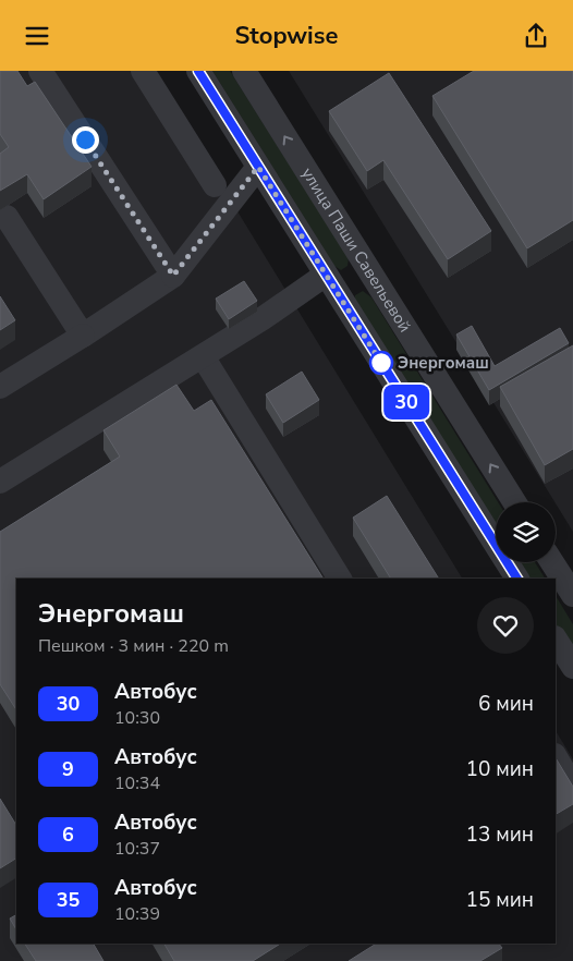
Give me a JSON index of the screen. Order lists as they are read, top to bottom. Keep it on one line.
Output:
{"streets":{"street":["улица Паши Савельевой"]},"places":["Энергомаш"],"lines":["bus line 30"],"page":{"header":"Stopwise","on_map":"30","heading":["Энергомаш","Пешком · 3 мин · 220 m"],"list":[{"mark":"30","name":"Автобус","note":"10:30","value":"6 мин"},{"mark":"9","name":"Автобус","note":"10:34","value":"10 мин"},{"mark":"6","name":"Автобус","note":"10:37","value":"13 мин"},{"mark":"35","name":"Автобус","note":"10:39","value":"15 мин"}]}}
